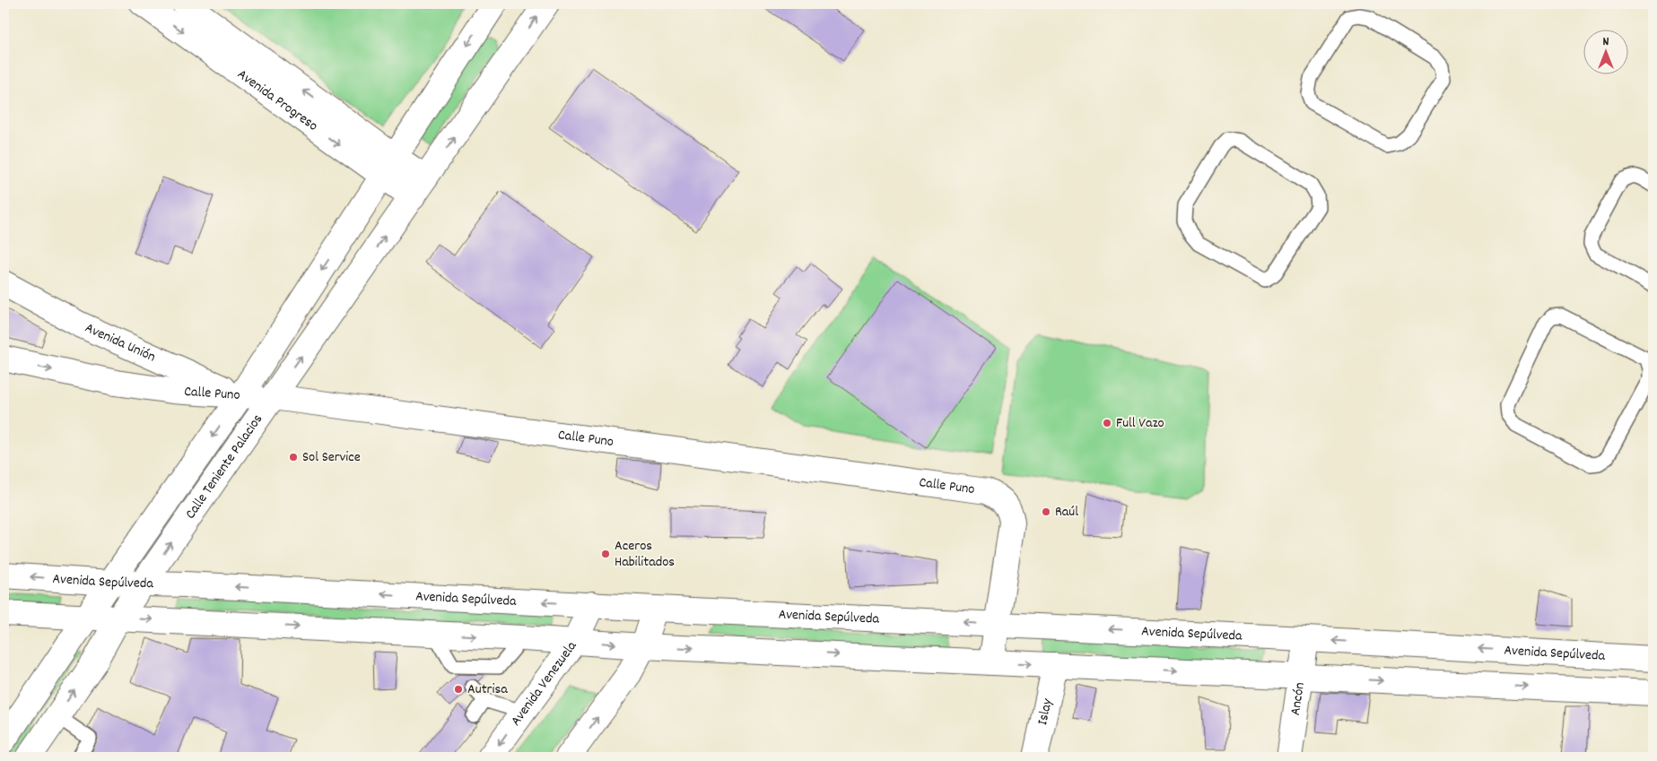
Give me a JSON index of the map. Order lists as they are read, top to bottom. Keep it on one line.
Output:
{"streets":{"street":["Avenida Progreso","Avenida Unión","Calle Puno","Calle Teniente Palacios","Avenida Sepúlveda","Avenida Venezuela","Ancón","Islay"]},"crossings":[["Avenida Progreso","Calle Teniente Palacios"],["Avenida Unión","Calle Puno"],["Avenida Unión","Calle Teniente Palacios"],["Calle Puno","Calle Teniente Palacios"],["Calle Puno","Avenida Sepúlveda"],["Calle Teniente Palacios","Avenida Sepúlveda"],["Avenida Sepúlveda","Avenida Venezuela"],["Avenida Sepúlveda","Ancón"]],"places":["Full Vazo","Sol Service","Raúl","Aceros Habilitados","Autrisa"],"north":"top"}
